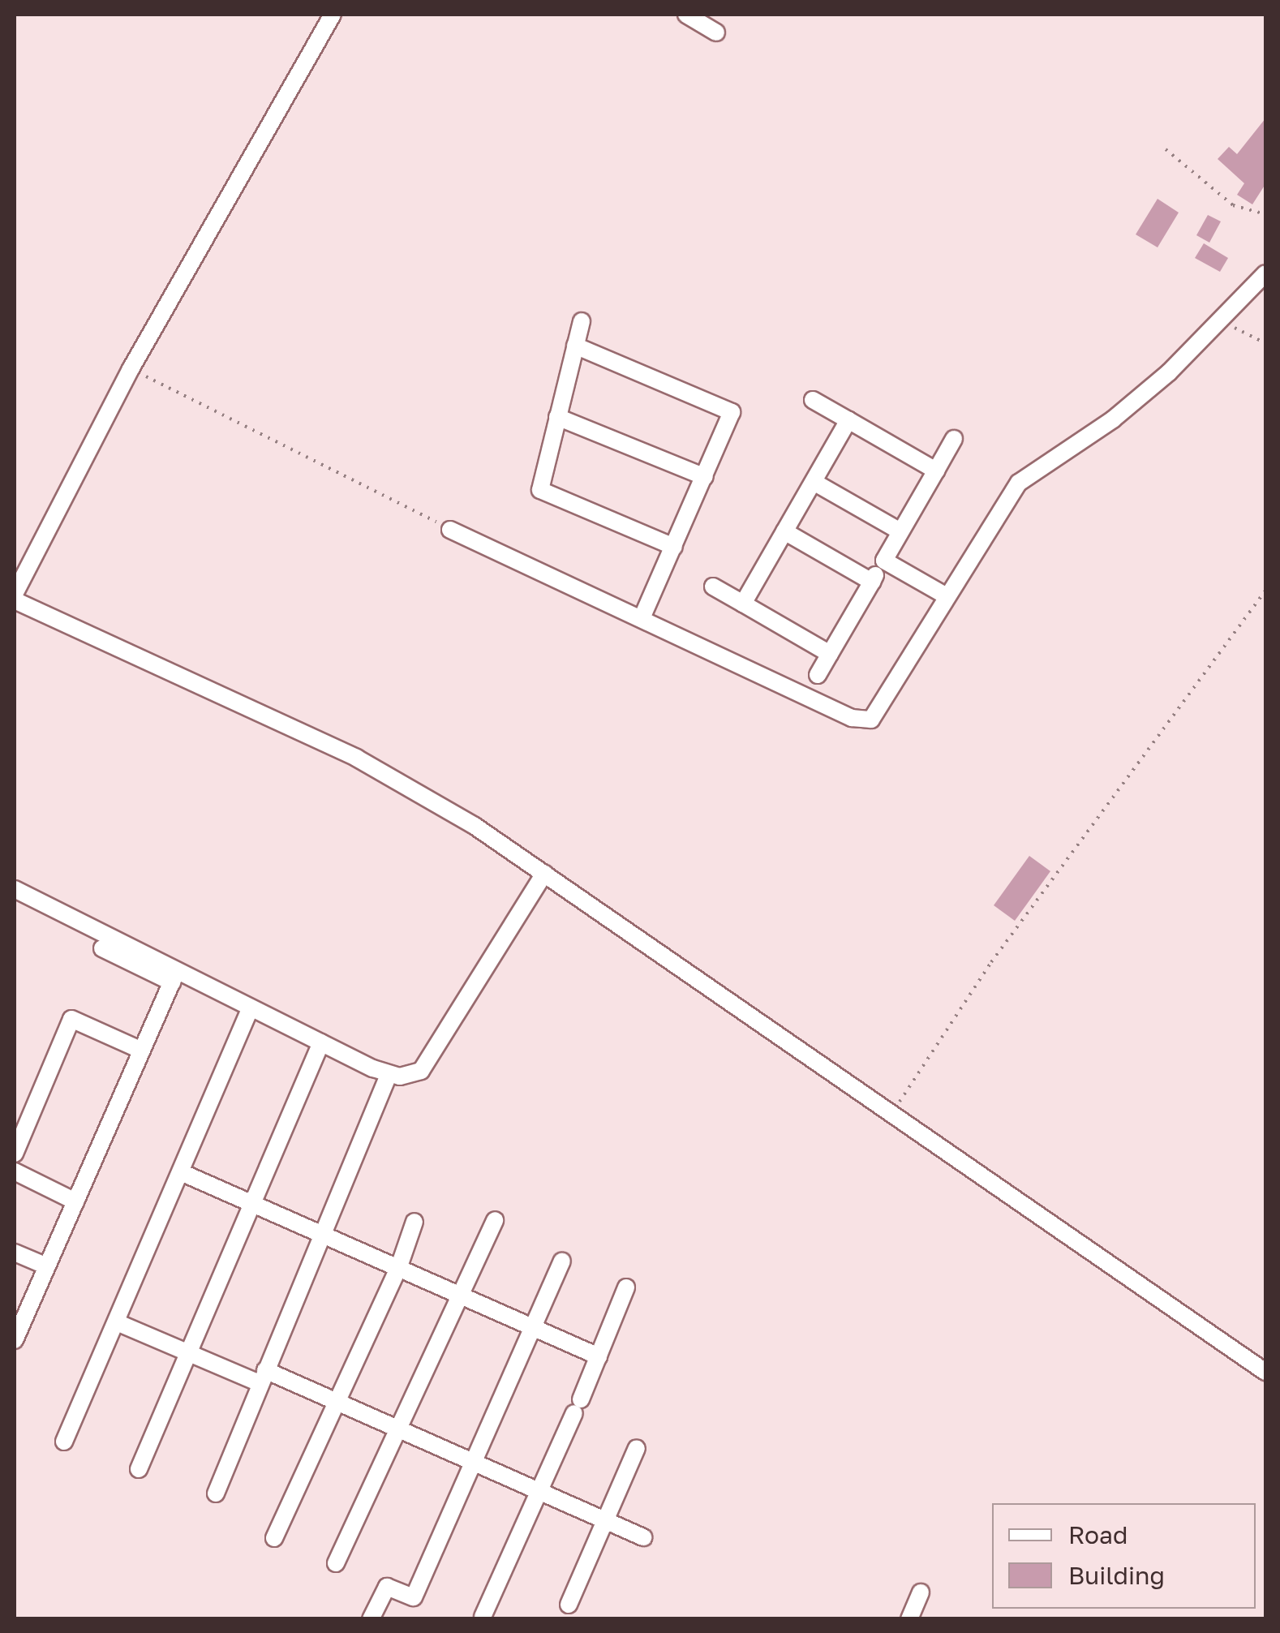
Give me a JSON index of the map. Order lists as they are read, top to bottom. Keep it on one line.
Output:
{"legend":["Road","Building"]}
